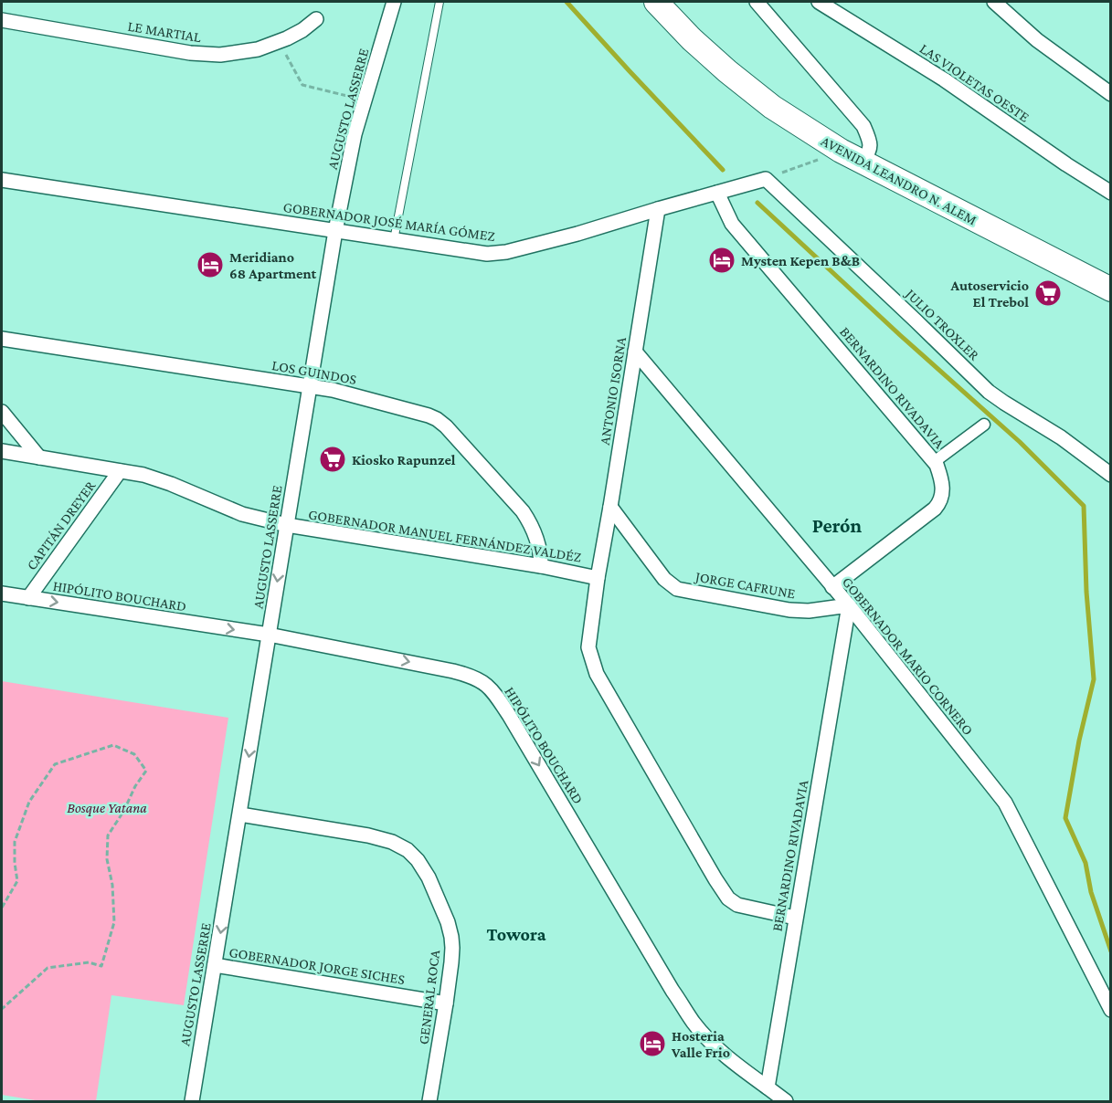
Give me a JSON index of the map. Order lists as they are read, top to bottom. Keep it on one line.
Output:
{"streets":{"highway":["AVENIDA LEANDRO N. ALEM"],"street":["LE MARTIAL","LAS VIOLETAS OESTE","AUGUSTO LASSERRE","GOBERNADOR JOSÉ MARÍA GÓMEZ","JULIO TROXLER","LOS GUINDOS","BERNARDINO RIVADAVIA","ANTONIO ISORNA","CAPITÁN DREYER","GOBERNADOR MANUEL FERNÁNDEZ VALDÉZ","JORGE CAFRUNE","HIPÓLITO BOUCHARD","GOBERNADOR MARIO CORNERO","GOBERNADOR JORGE SICHES","GENERAL ROCA"]},"crossings":[["AUGUSTO LASSERRE","GOBERNADOR JOSÉ MARÍA GÓMEZ"],["AUGUSTO LASSERRE","LOS GUINDOS"],["AUGUSTO LASSERRE","GOBERNADOR MANUEL FERNÁNDEZ VALDÉZ"],["AUGUSTO LASSERRE","HIPÓLITO BOUCHARD"],["AUGUSTO LASSERRE","GOBERNADOR JORGE SICHES"],["AUGUSTO LASSERRE","GENERAL ROCA"],["GOBERNADOR JOSÉ MARÍA GÓMEZ","JULIO TROXLER"],["GOBERNADOR JOSÉ MARÍA GÓMEZ","BERNARDINO RIVADAVIA"],["GOBERNADOR JOSÉ MARÍA GÓMEZ","ANTONIO ISORNA"],["LOS GUINDOS","GOBERNADOR MANUEL FERNÁNDEZ VALDÉZ"],["BERNARDINO RIVADAVIA","GOBERNADOR MANUEL FERNÁNDEZ VALDÉZ"],["BERNARDINO RIVADAVIA","JORGE CAFRUNE"],["BERNARDINO RIVADAVIA","HIPÓLITO BOUCHARD"],["BERNARDINO RIVADAVIA","GOBERNADOR MARIO CORNERO"],["ANTONIO ISORNA","GOBERNADOR MANUEL FERNÁNDEZ VALDÉZ"],["ANTONIO ISORNA","JORGE CAFRUNE"],["ANTONIO ISORNA","GOBERNADOR MARIO CORNERO"],["CAPITÁN DREYER","GOBERNADOR MANUEL FERNÁNDEZ VALDÉZ"],["CAPITÁN DREYER","HIPÓLITO BOUCHARD"],["JORGE CAFRUNE","GOBERNADOR MARIO CORNERO"],["GOBERNADOR JORGE SICHES","GENERAL ROCA"]],"one_way":["AUGUSTO LASSERRE","HIPÓLITO BOUCHARD"],"districts":["Perón","Towora"],"parks":["Bosque Yatana"],"places":{"hotel":["Mysten Kepen B&B","Meridiano 68 Apartment","Hosteria Valle Frio"],"supermarket":["Autoservicio El Trebol","Kiosko Rapunzel"]}}
